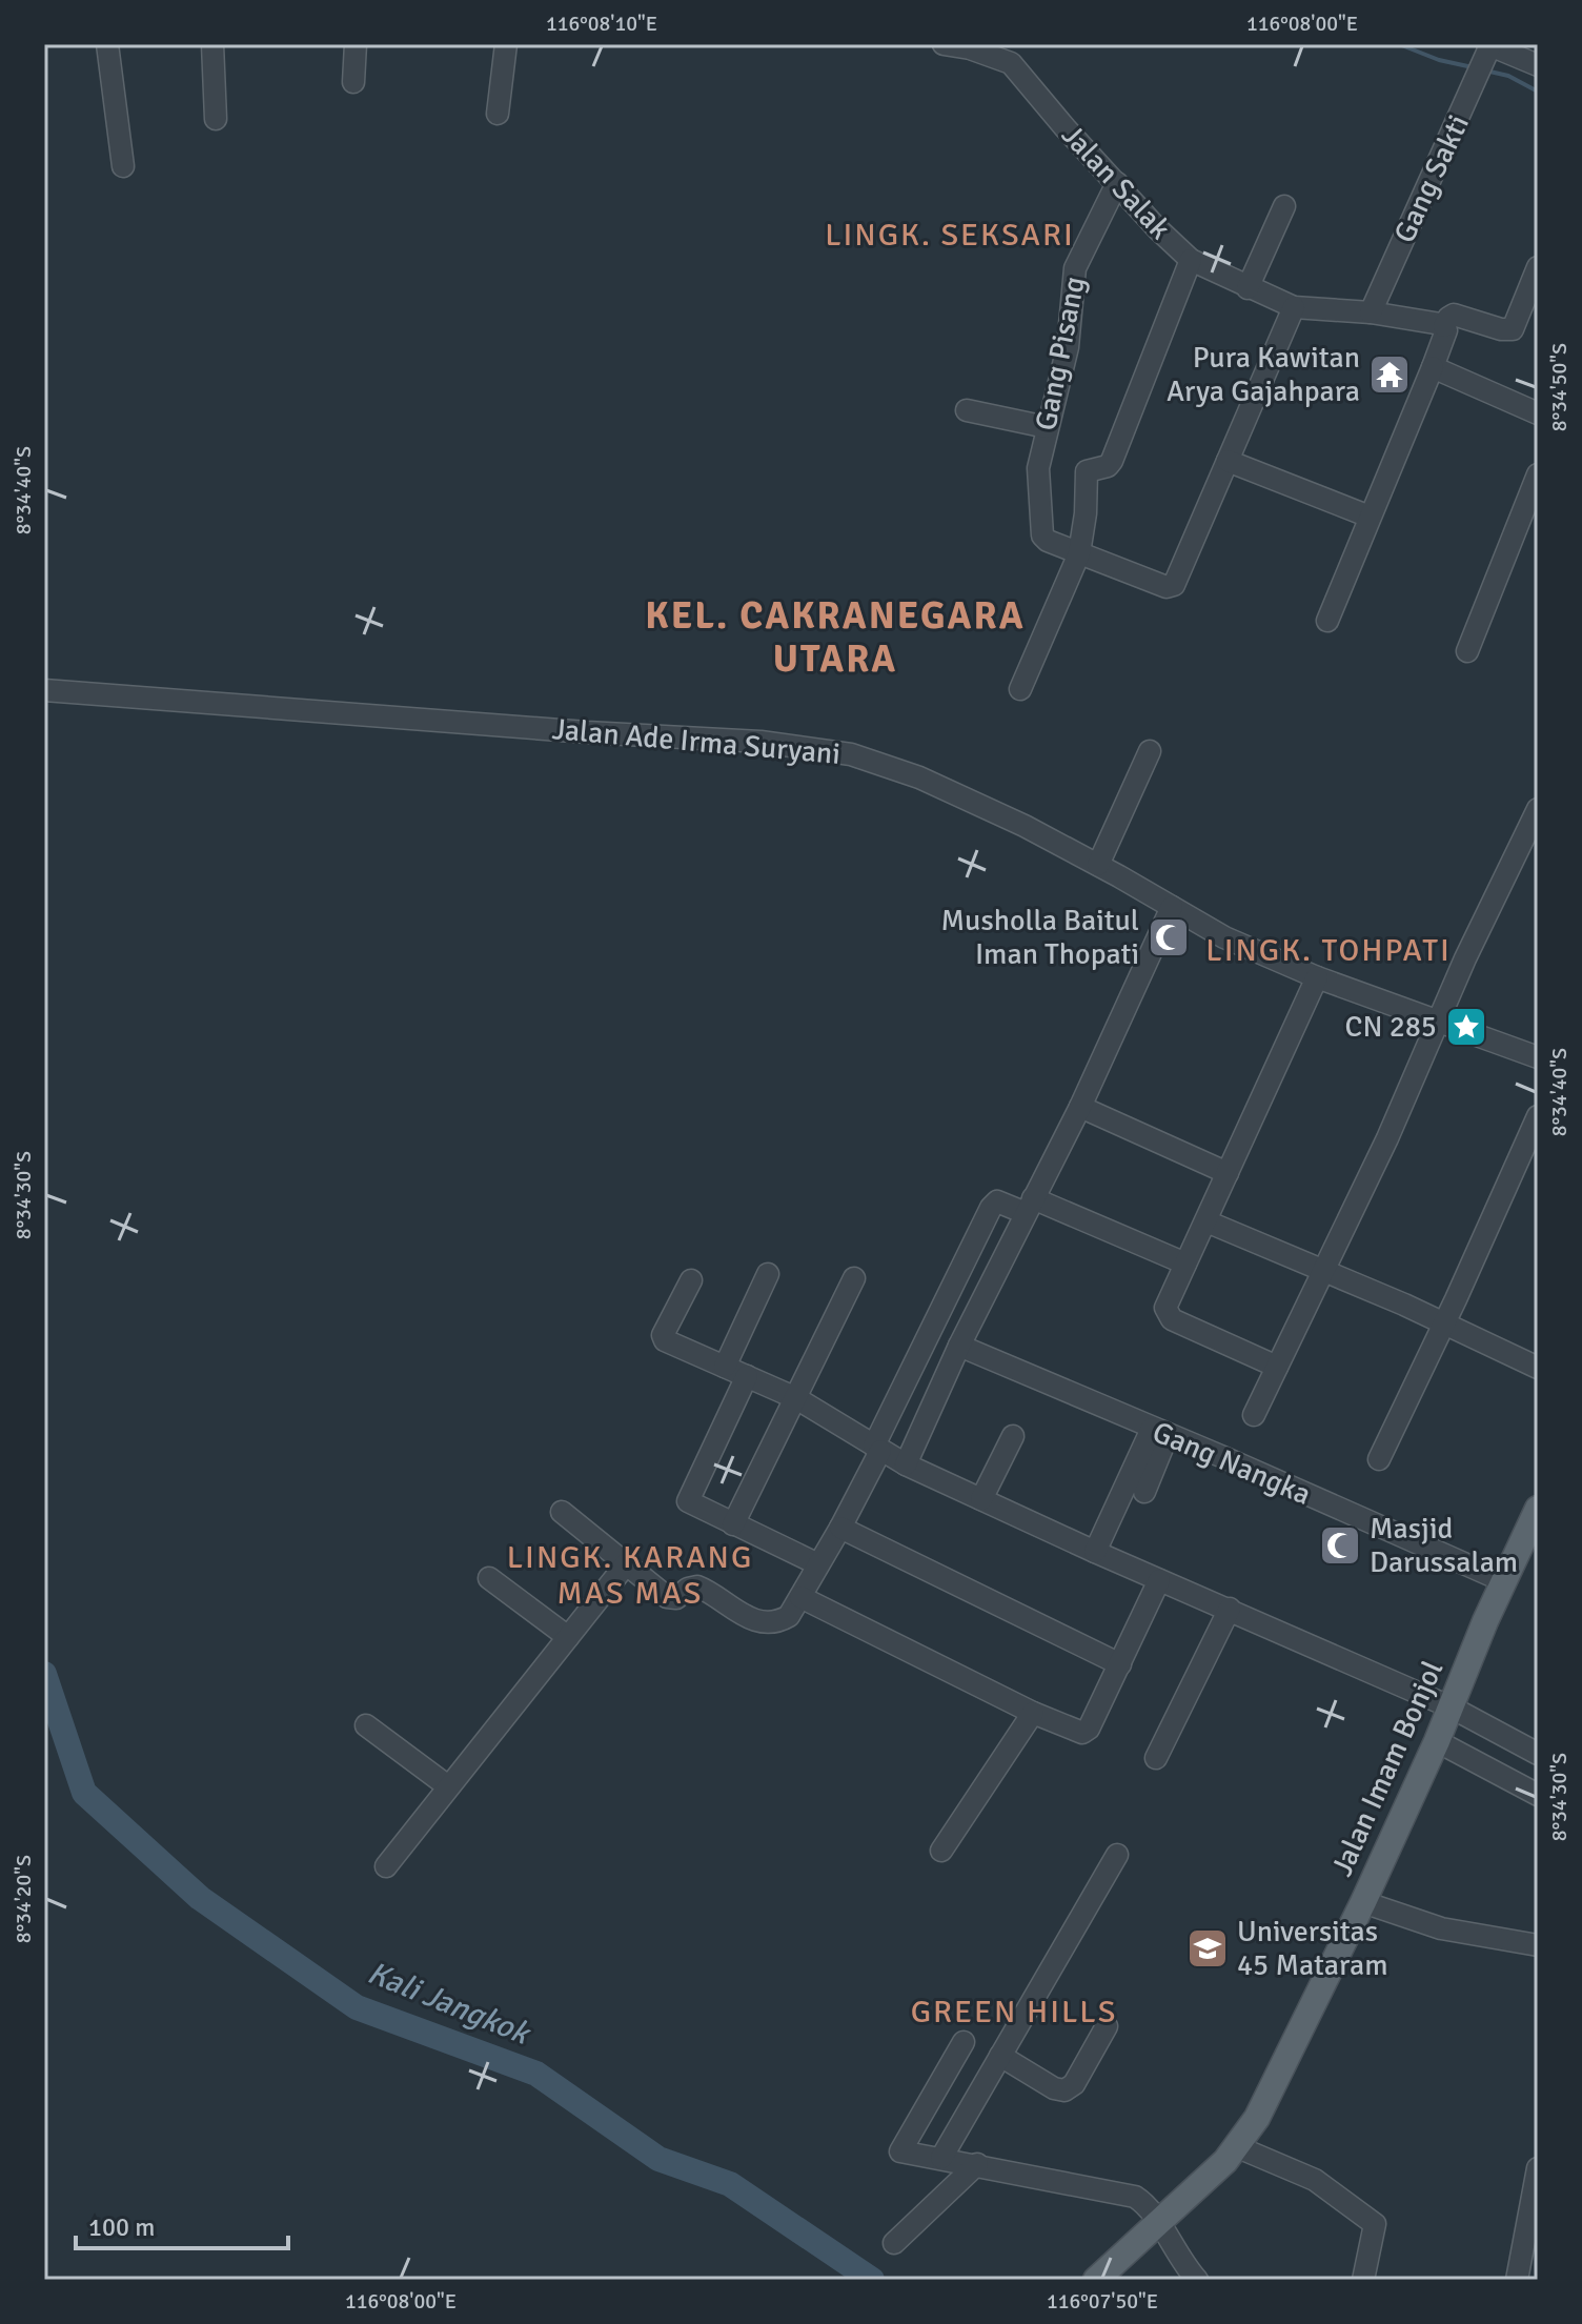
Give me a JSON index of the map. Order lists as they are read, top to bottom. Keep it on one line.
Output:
{"streets":{"main road":["Jalan Imam Bonjol"],"street":["Gang Sakti","Jalan Salak","Gang Pisang","Jalan Ade Irma Suryani","Gang Nangka"]},"crossings":[["Gang Sakti","Jalan Salak"],["Jalan Salak","Gang Pisang"],["Gang Nangka","Jalan Imam Bonjol"]],"districts":["LINGK. SEKSARI","KEL. CAKRANEGARA UTARA","LINGK. TOHPATI","LINGK. KARANG MAS MAS","GREEN HILLS"],"water":["Kali Jangkok"],"places":{"temple":["Pura Kawitan Arya Gajahpara"],"mosque":["Musholla Baitul Iman Thopati","Masjid Darussalam"],"place":["CN 285"],"school or university":["Universitas 45 Mataram"]},"scale_bar":"100 m","coordinates":["116°08'10\"E","116°08'00\"E","8°34'50\"S","8°34'40\"S","8°34'30\"S","8°34'20\"S","116°07'50\"E"]}
